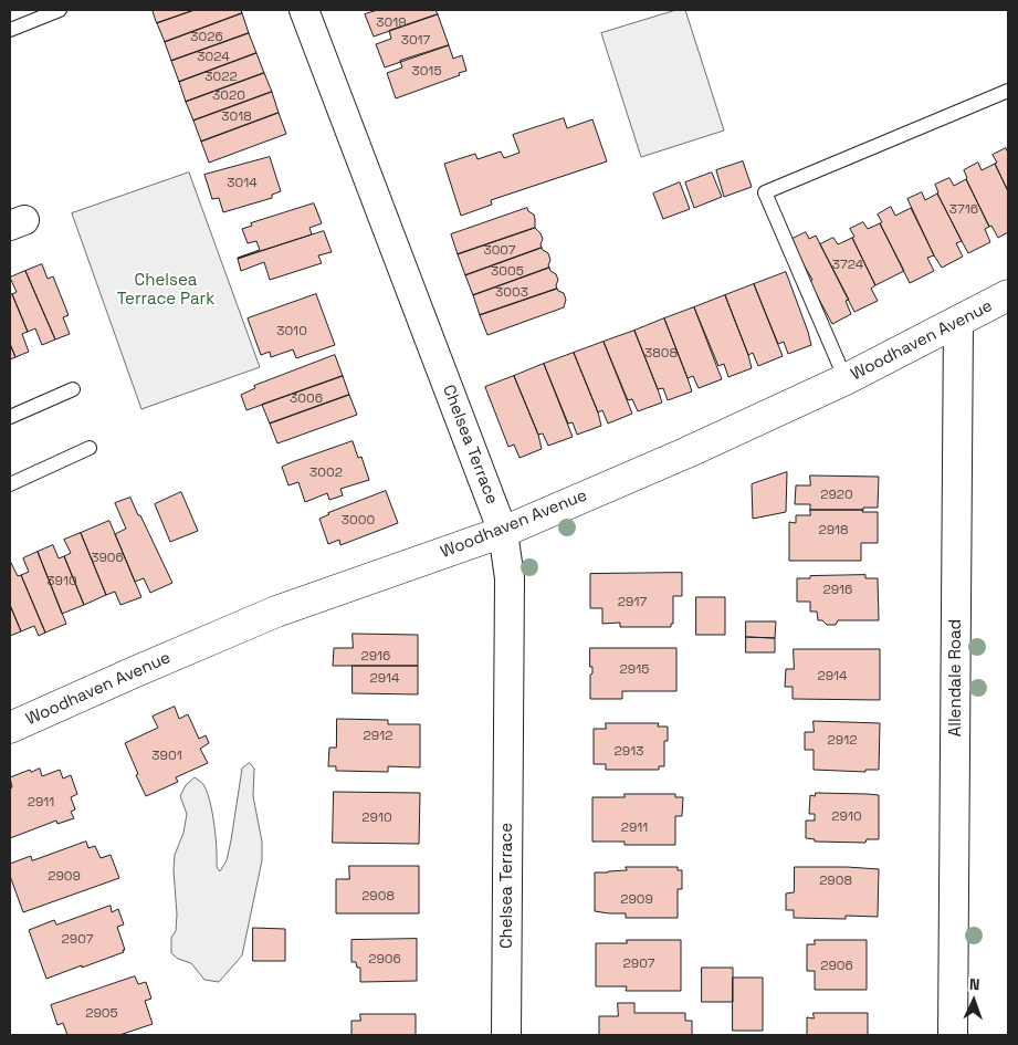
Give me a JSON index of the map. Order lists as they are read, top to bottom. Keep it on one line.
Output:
{"streets":{"street":["Woodhaven Avenue","Chelsea Terrace","Allendale Road"]},"crossings":[["Woodhaven Avenue","Chelsea Terrace"],["Woodhaven Avenue","Allendale Road"]],"parks":["Chelsea Terrace Park"],"house_numbers":["3019","3026","3017","3024","3015","3022","3020","3018","3014","3716","3007","3724","3005","3003","3010","3808","3006","3002","2920","3000","2918","3906","3910","2916","2917","2916","2915","2914","2914","2912","2912","2913","3901","2911","2910","2910","2911","2909","2908","2908","2909","2907","2906","2907","2906","2905"],"north":"top"}
